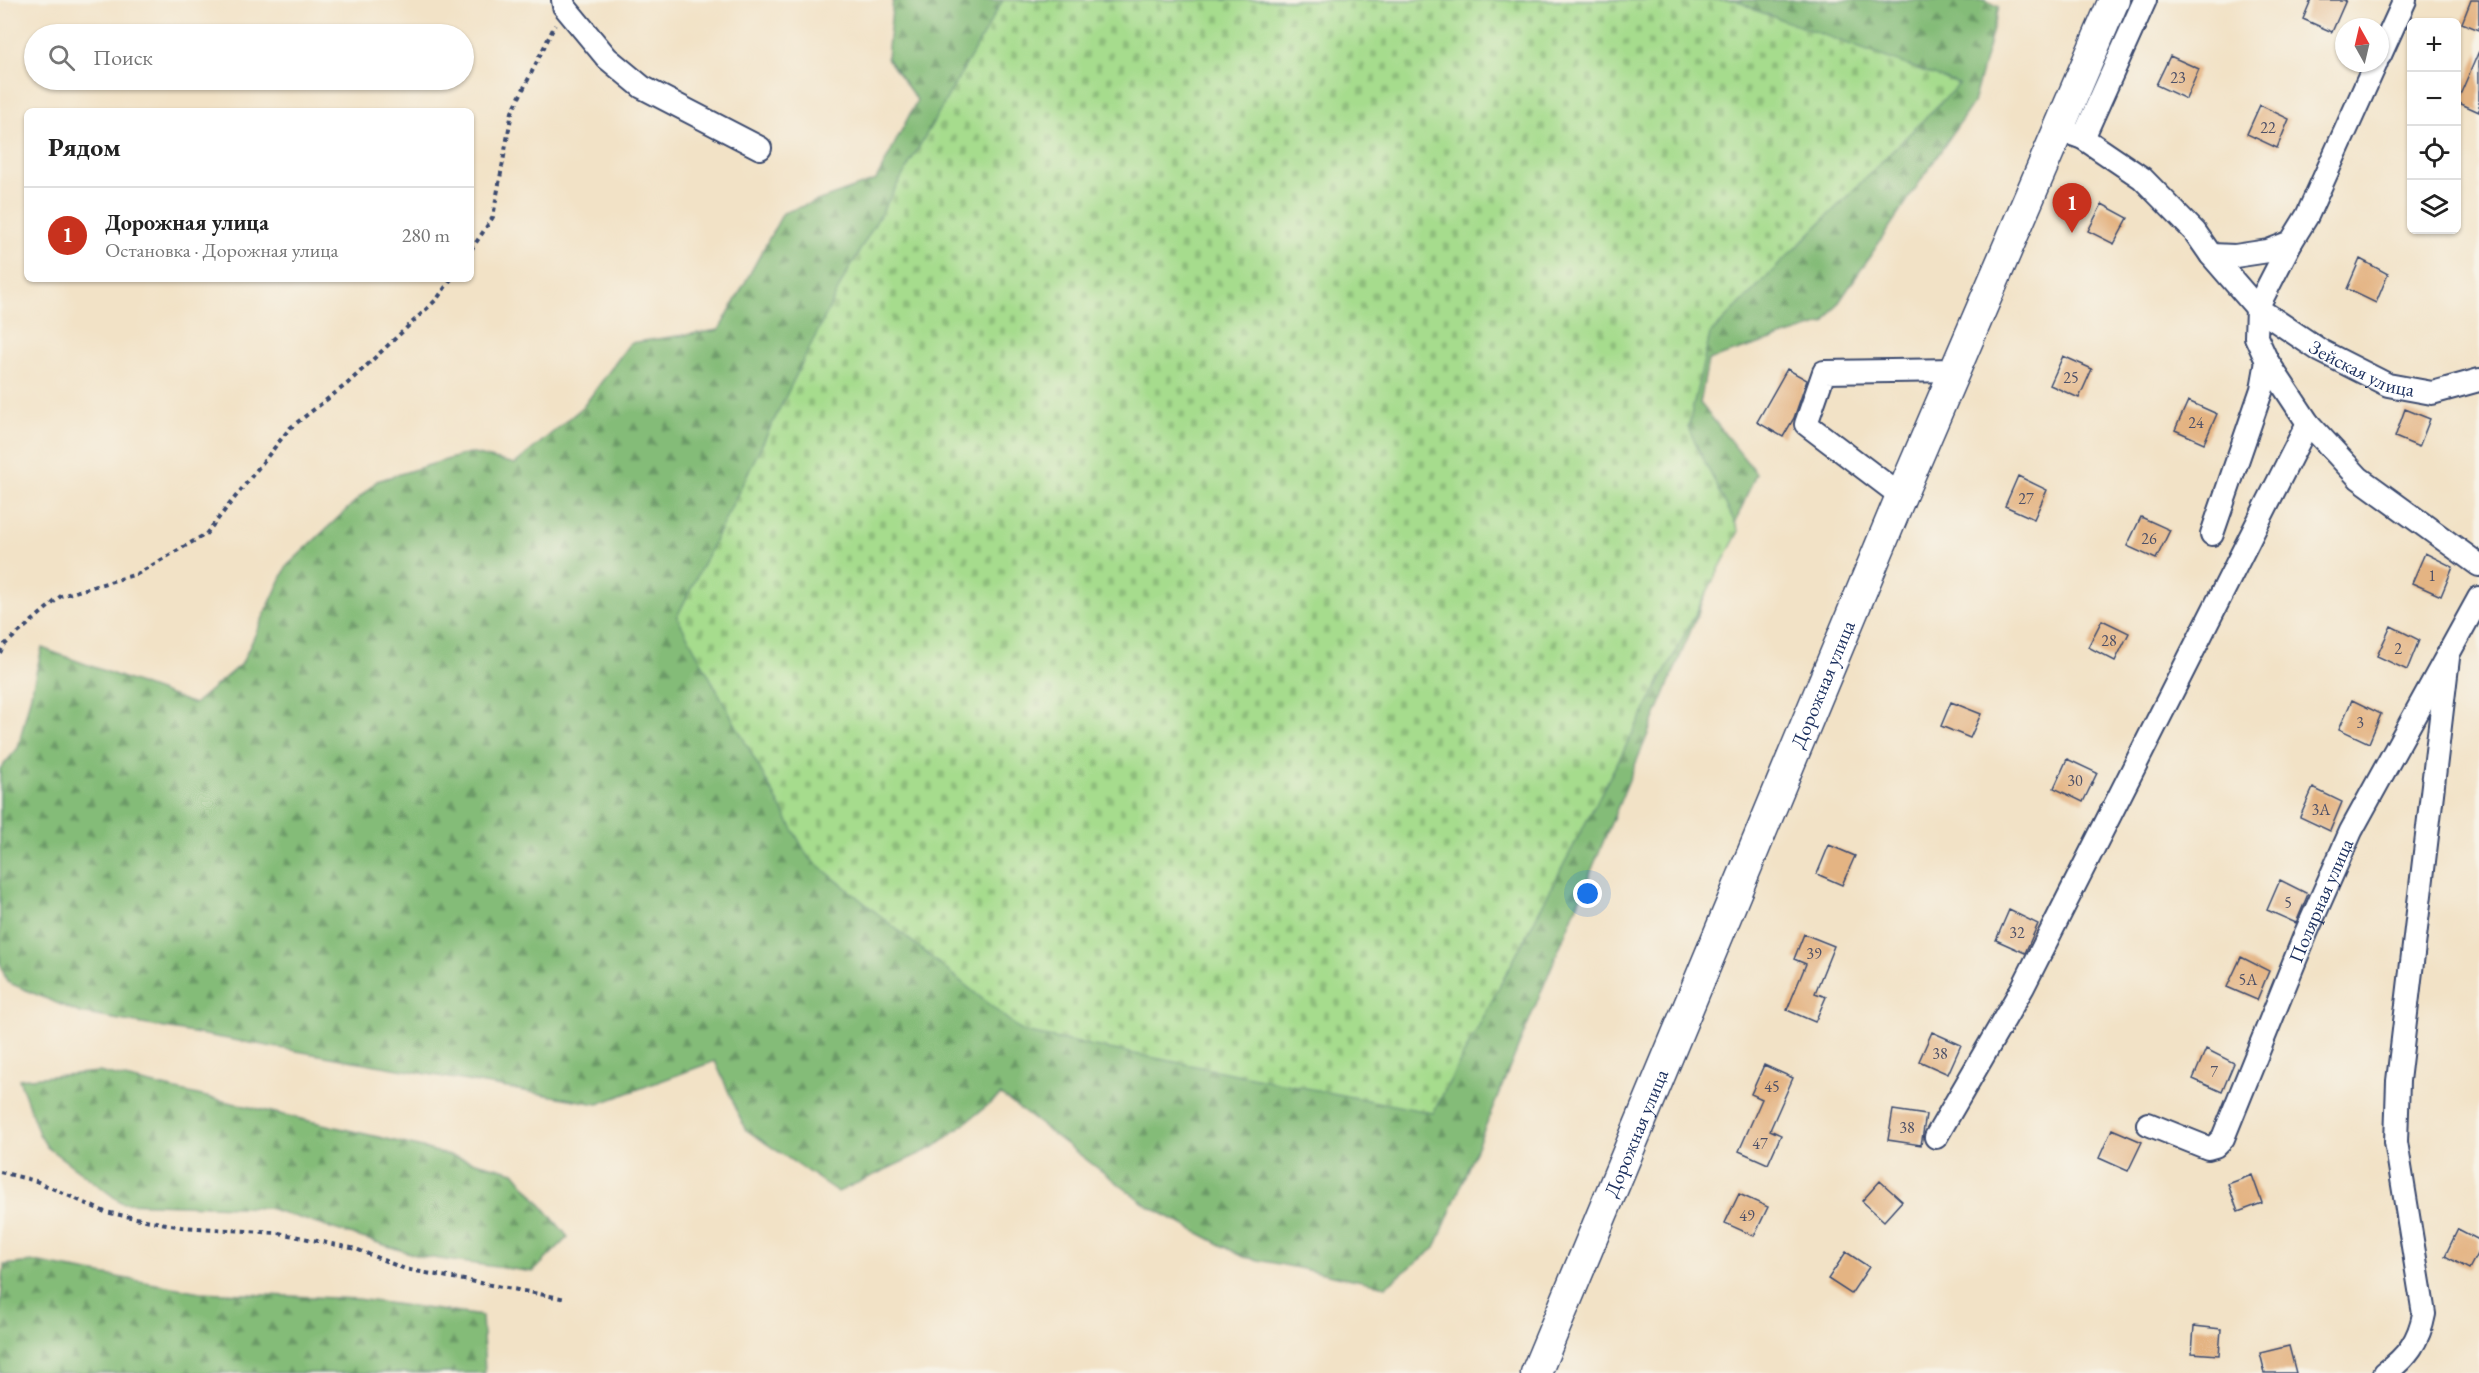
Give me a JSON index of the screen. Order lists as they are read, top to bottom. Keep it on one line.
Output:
{"streets":{"main road":["Дорожная улица"],"street":["Зейская улица","Полярная улица"]},"crossings":[["Зейская улица","Дорожная улица"]],"house_numbers":["23","22","25","24","27","26","1","28","2","3","30","3А","5","32","39","5А","38","7","45","38","47","49"],"north":"top","page":{"map_buttons":["+","−"],"search":"Поиск","heading":"Рядом","pins":"1","list":[{"mark":"1","name":"Дорожная улица","note":"Остановка · Дорожная улица","value":"280 m"}]}}
